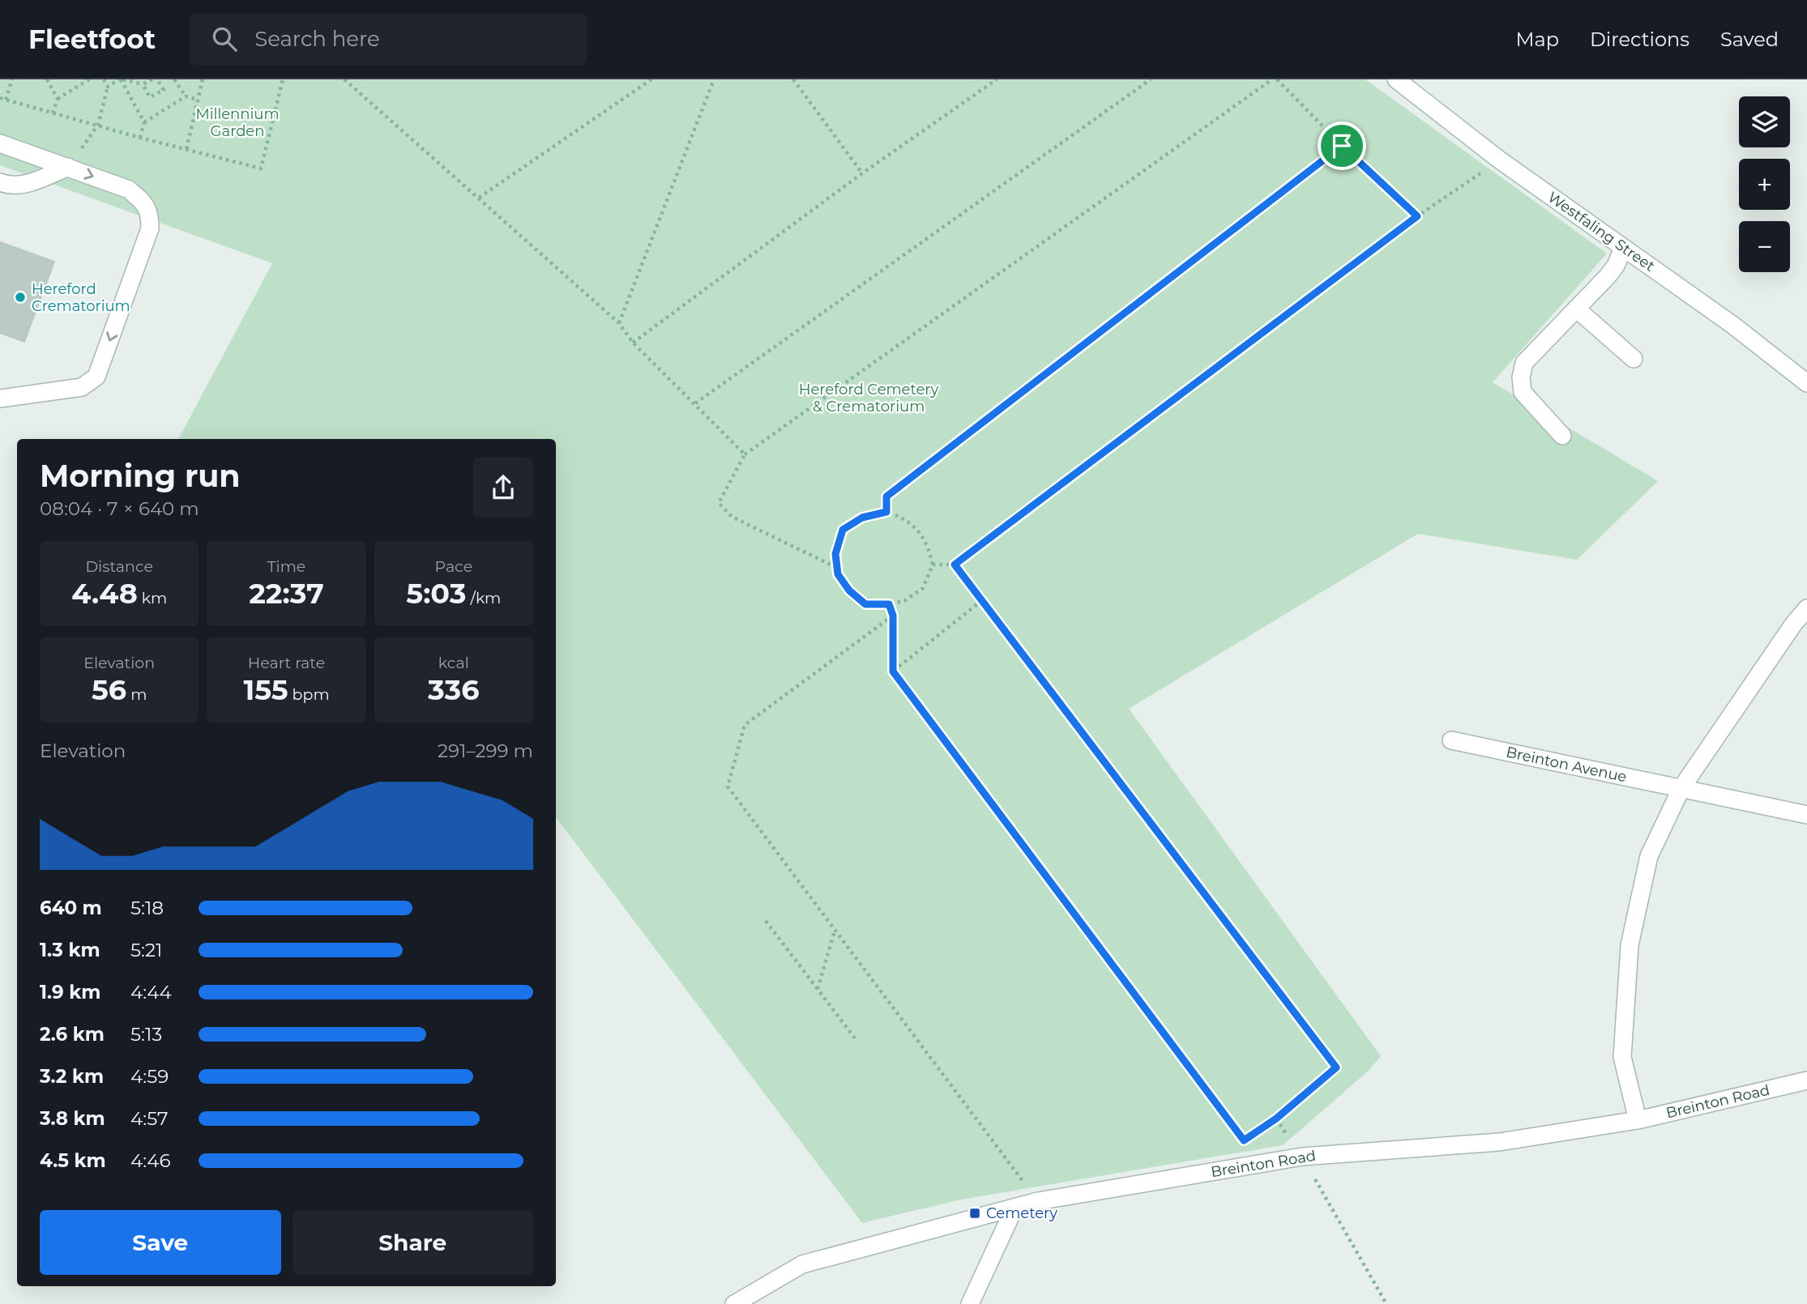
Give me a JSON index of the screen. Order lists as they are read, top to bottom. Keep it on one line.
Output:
{"streets":{"street":["Westfaling Street","Breinton Avenue","Breinton Road"]},"parks":["Millennium Garden","Hereford Cemetery & Crematorium"],"places":{"other":["Hereford Crematorium"],"transit":["Cemetery"]},"page":{"header":"Fleetfoot","search":"Search here","nav":["Map","Directions","Saved"],"map_buttons":["+","−"],"heading":["Morning run","08:04 · 7 × 640 m"],"stats":[["Distance","4.48 km"],["Time","22:37"],["Pace","5:03 /km"],["Elevation","56 m"],["Heart rate","155 bpm"],["kcal","336"]],"chart":["Elevation","291–299 m"],"list":[{"name":"640 m","note":"5:18"},{"name":"1.3 km","note":"5:21"},{"name":"1.9 km","note":"4:44"},{"name":"2.6 km","note":"5:13"},{"name":"3.2 km","note":"4:59"},{"name":"3.8 km","note":"4:57"},{"name":"4.5 km","note":"4:46"}],"buttons":["Save","Share"]}}
